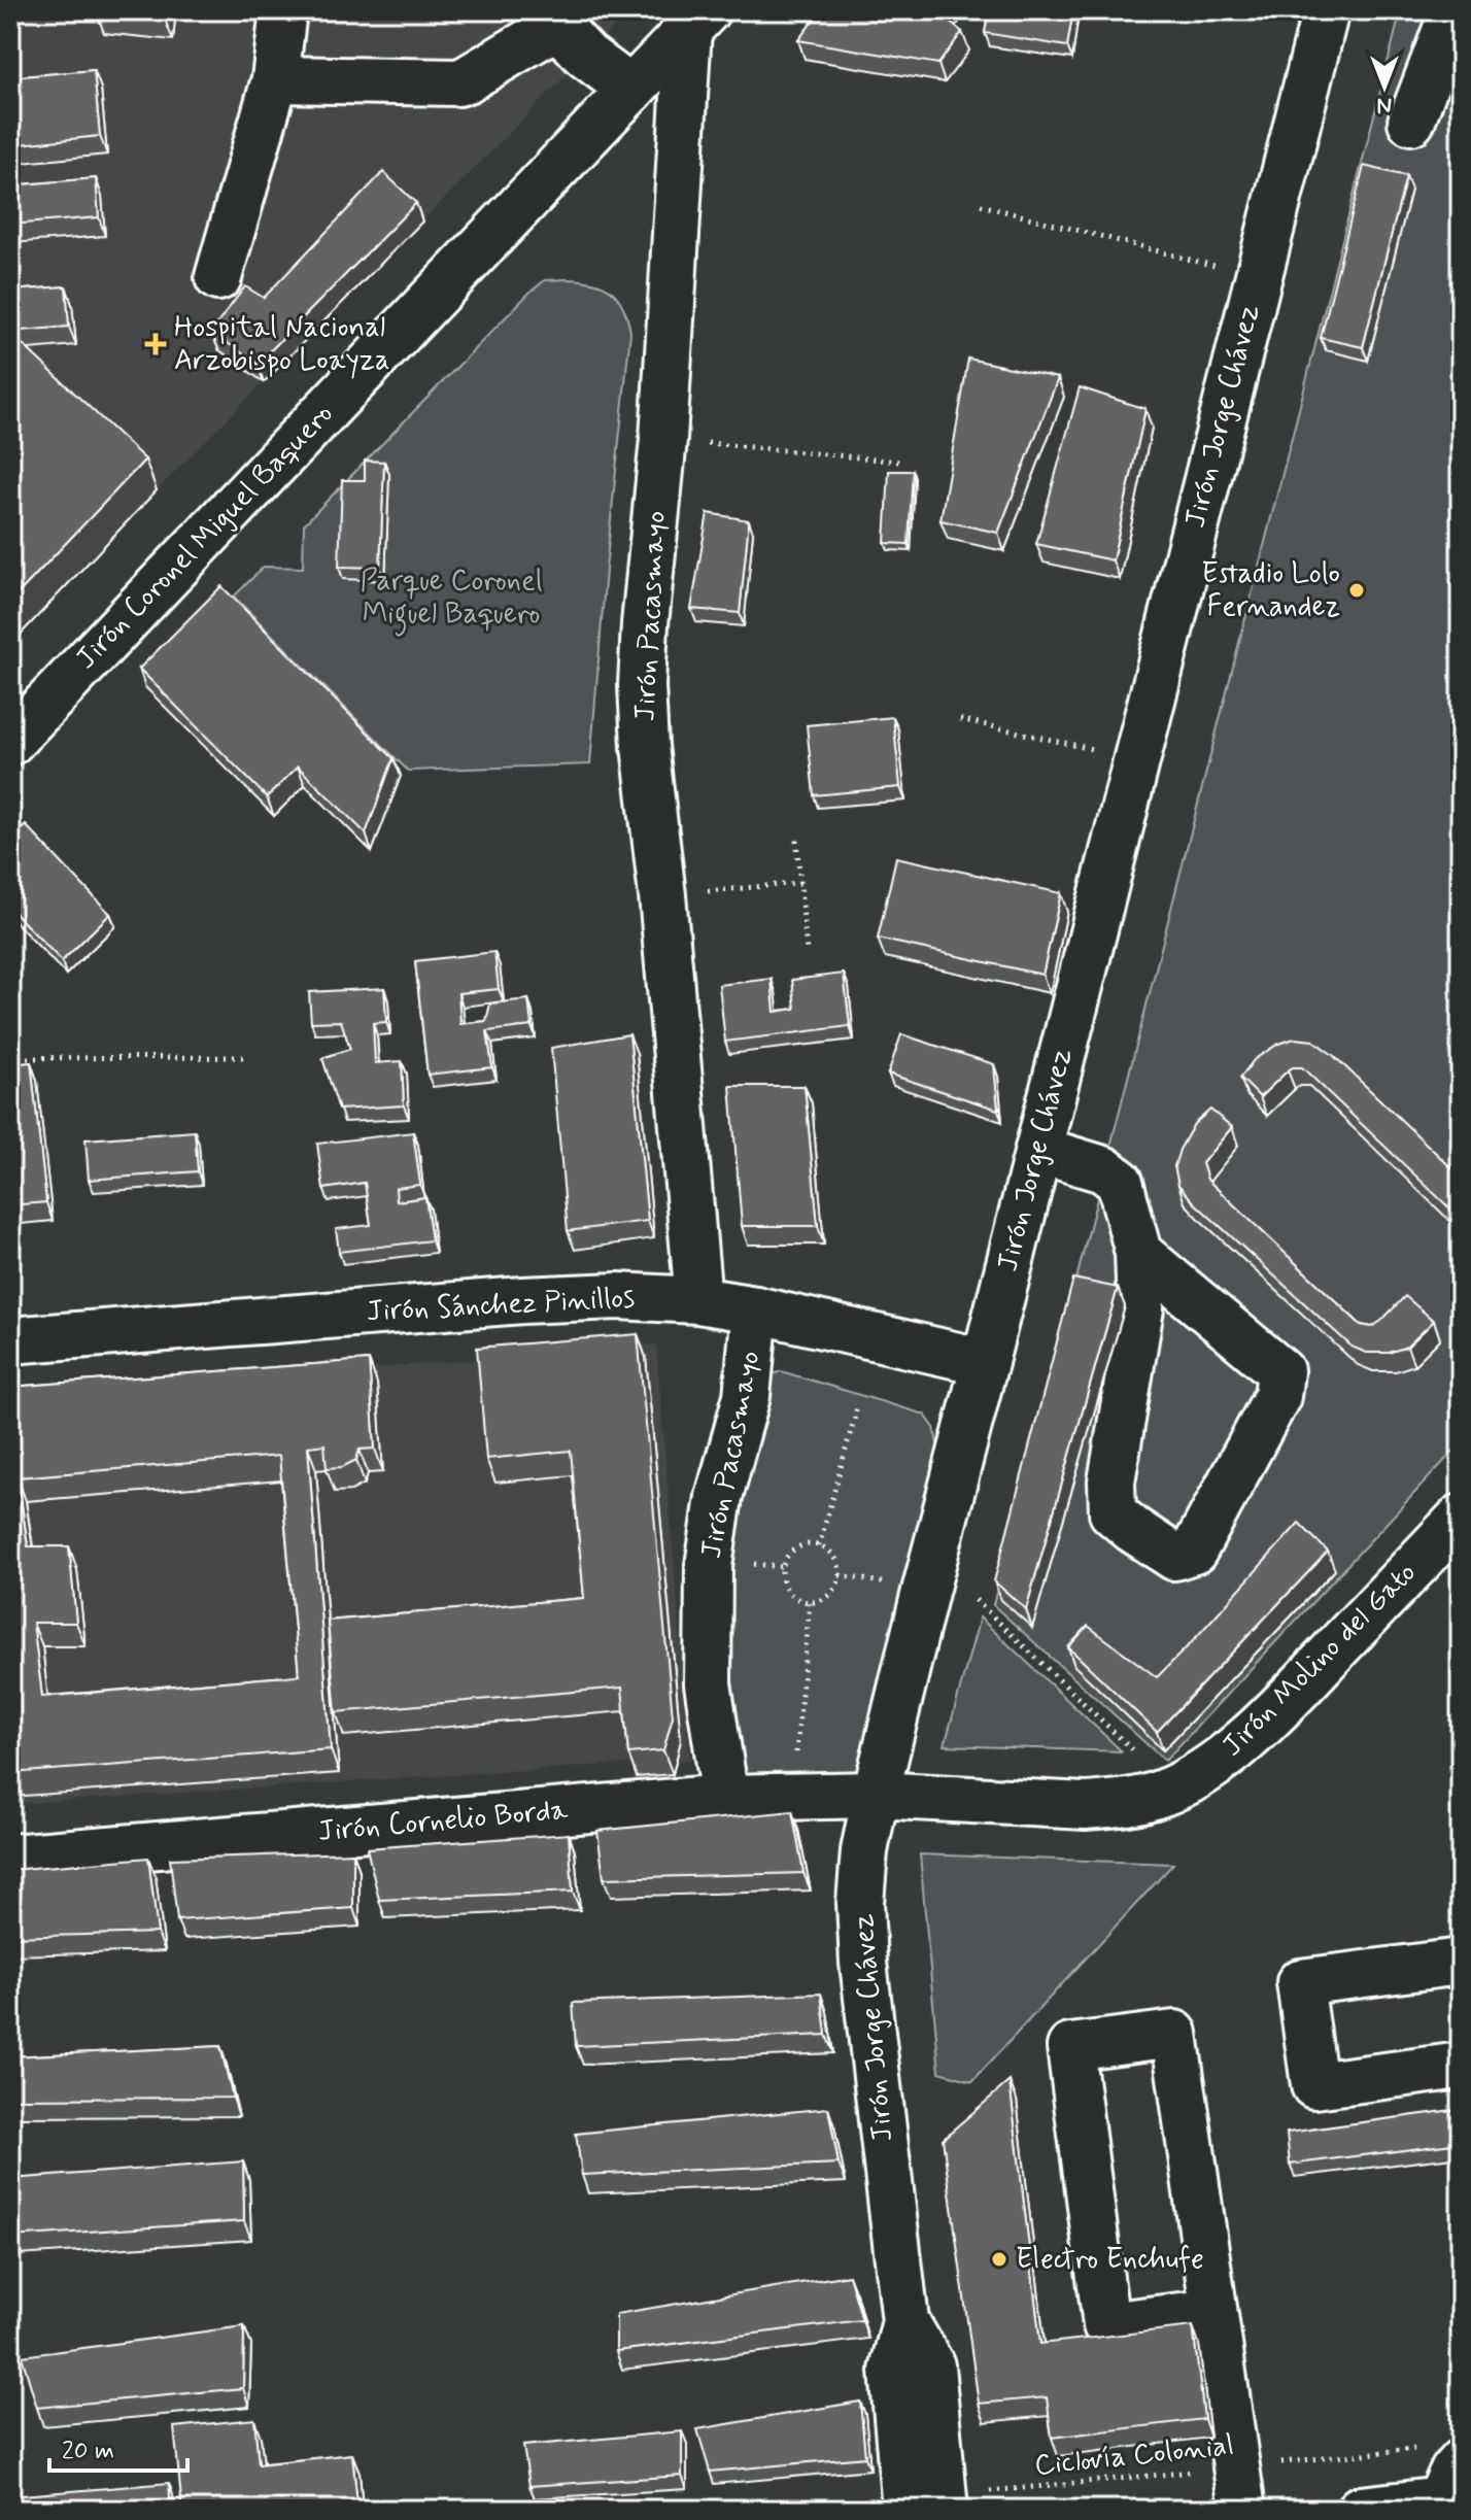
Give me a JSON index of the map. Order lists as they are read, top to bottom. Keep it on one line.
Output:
{"streets":{"street":["Jirón Jorge Chávez","Jirón Coronel Miguel Baquero","Jirón Pacasmayo","Jirón Sánchez Pinillos","Jirón Molino del Gato","Jirón Cornelio Borda"],"path":["Ciclovía Colonial"]},"crossings":[["Jirón Jorge Chávez","Jirón Sánchez Pinillos"],["Jirón Jorge Chávez","Jirón Molino del Gato"],["Jirón Jorge Chávez","Jirón Cornelio Borda"],["Jirón Jorge Chávez","Ciclovía Colonial"],["Jirón Coronel Miguel Baquero","Jirón Pacasmayo"],["Jirón Pacasmayo","Jirón Sánchez Pinillos"],["Jirón Pacasmayo","Jirón Cornelio Borda"],["Jirón Molino del Gato","Jirón Cornelio Borda"]],"parks":["Parque Coronel Miguel Baquero"],"places":{"health":["Hospital Nacional Arzobispo Loayza"],"other":["Estadio Lolo Fernandez","Electro Enchufe"]},"scale_bar":"20 m","north":"bottom"}
